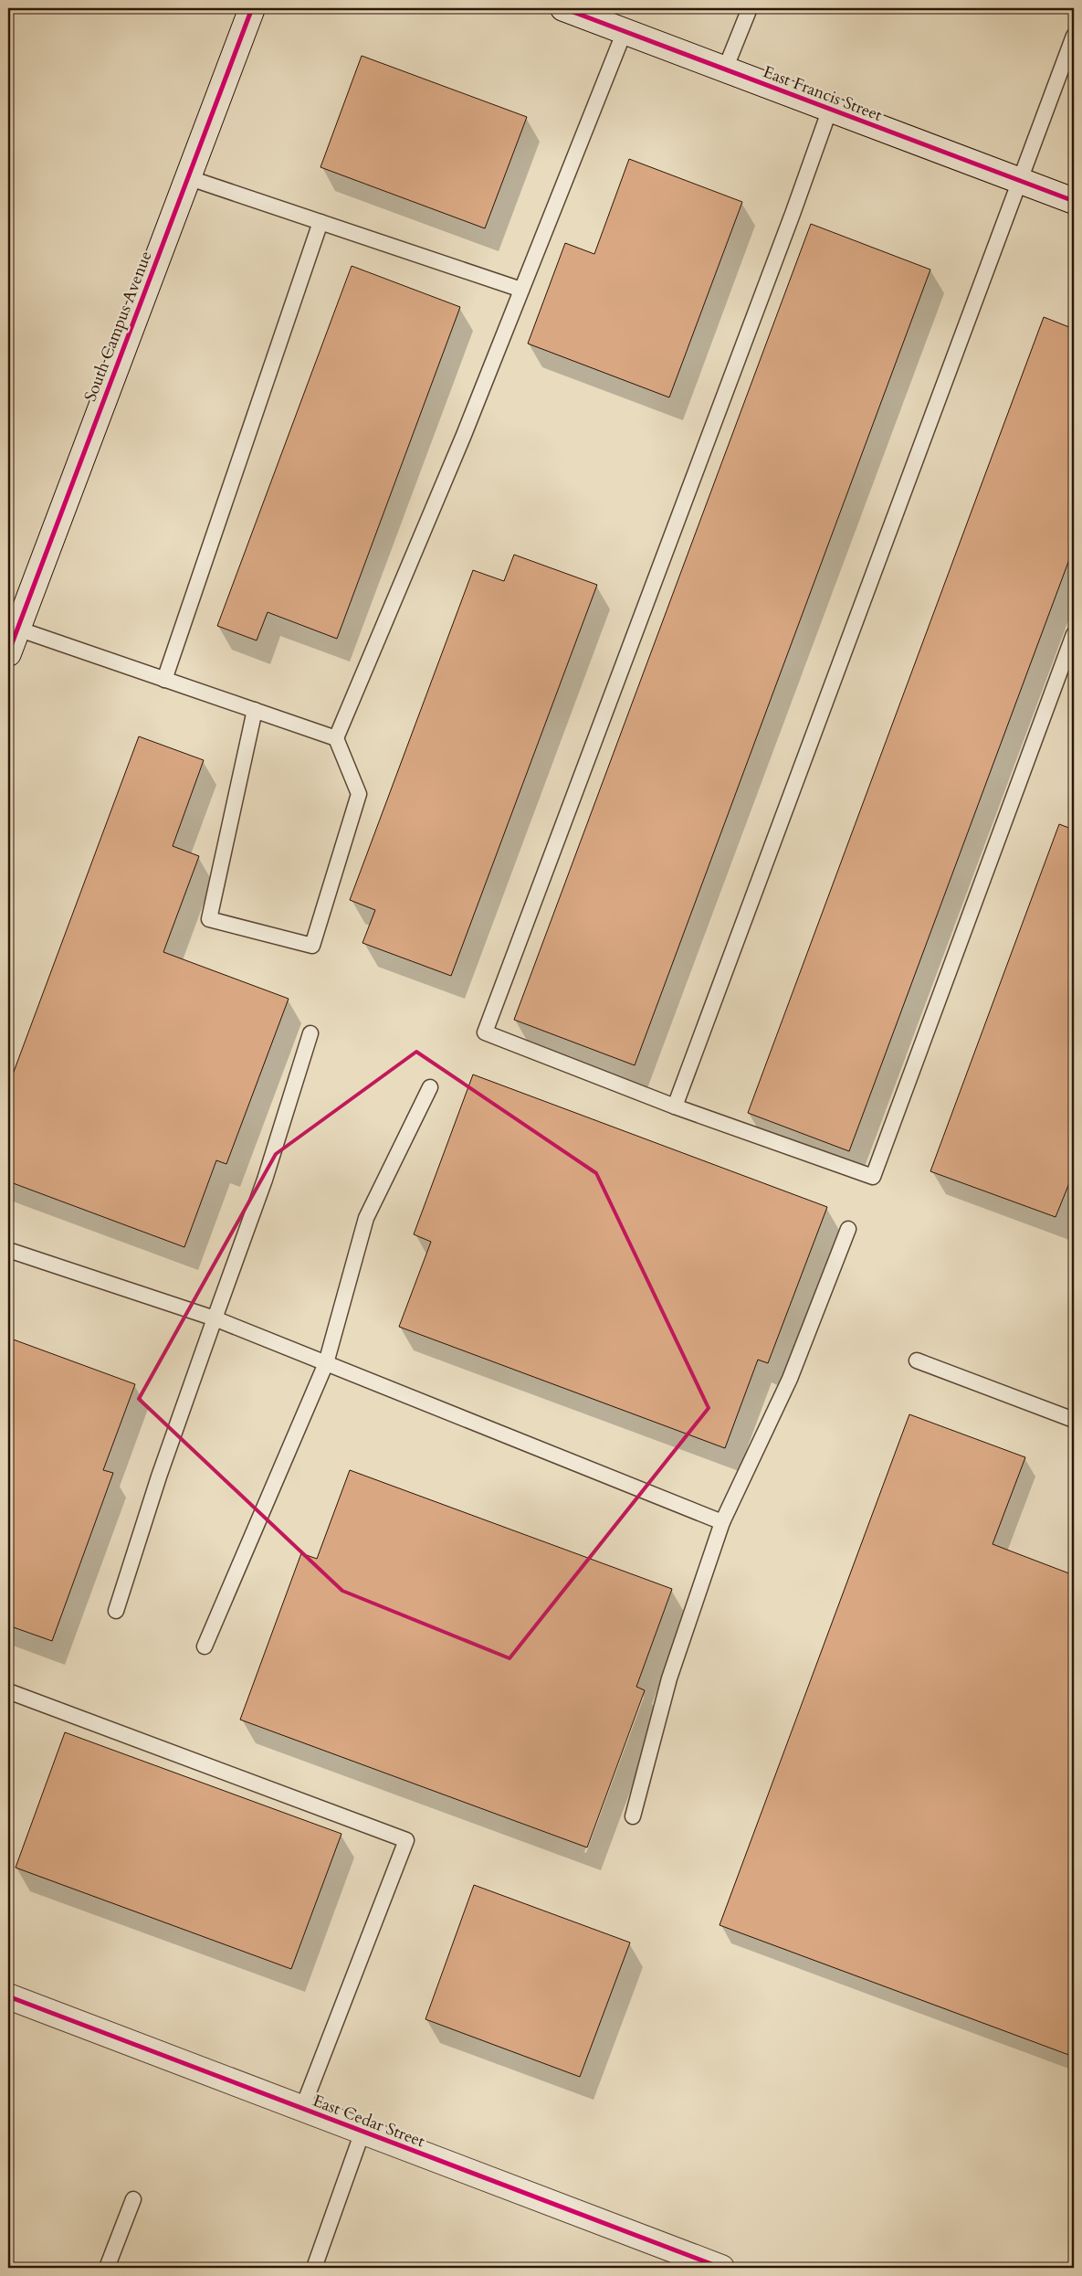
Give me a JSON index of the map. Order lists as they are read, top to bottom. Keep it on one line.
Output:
{"streets":{"street":["East Francis Street","South Campus Avenue","East Cedar Street"]}}
